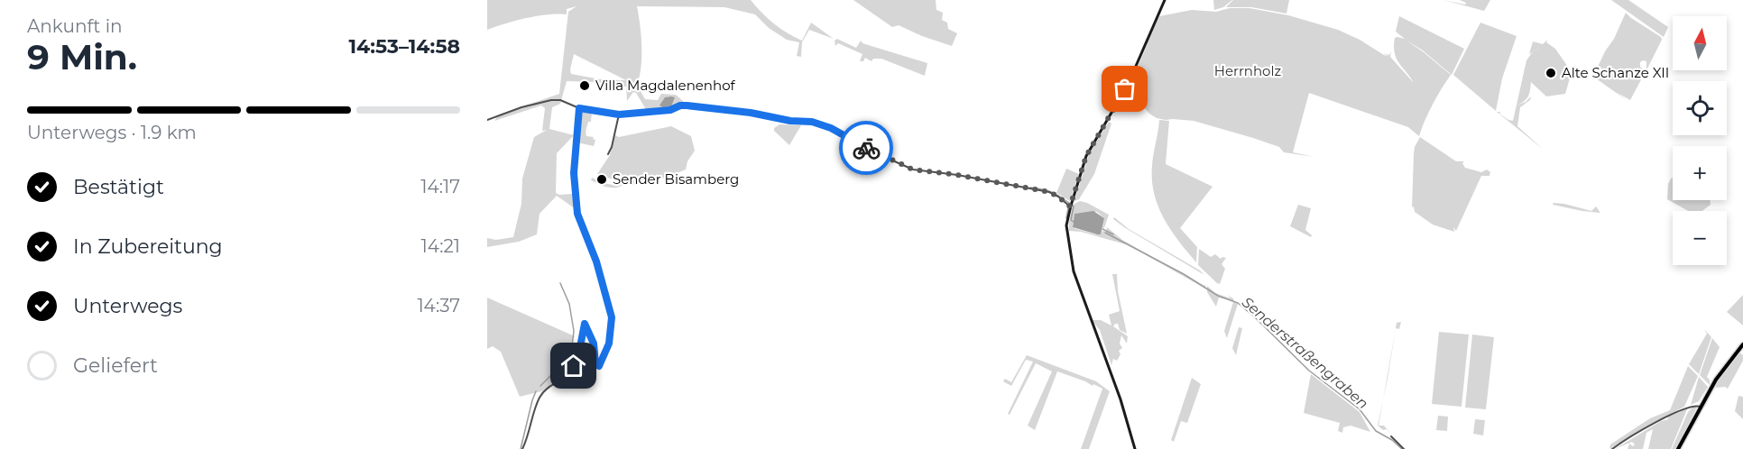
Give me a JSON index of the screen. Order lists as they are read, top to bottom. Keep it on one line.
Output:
{"water":["Senderstraßengraben"],"parks":["Herrnholz"],"places":["Alte Schanze XII","Villa Magdalenenhof","Sender Bisamberg"],"north":"top","page":{"heading":["9 Min.","Ankunft in","14:53–14:58"],"map_buttons":["+","−"],"bar":"Unterwegs · 1.9 km","list":[["Bestätigt","14:17"],["In Zubereitung","14:21"],["Unterwegs","14:37"],"Geliefert"]}}
